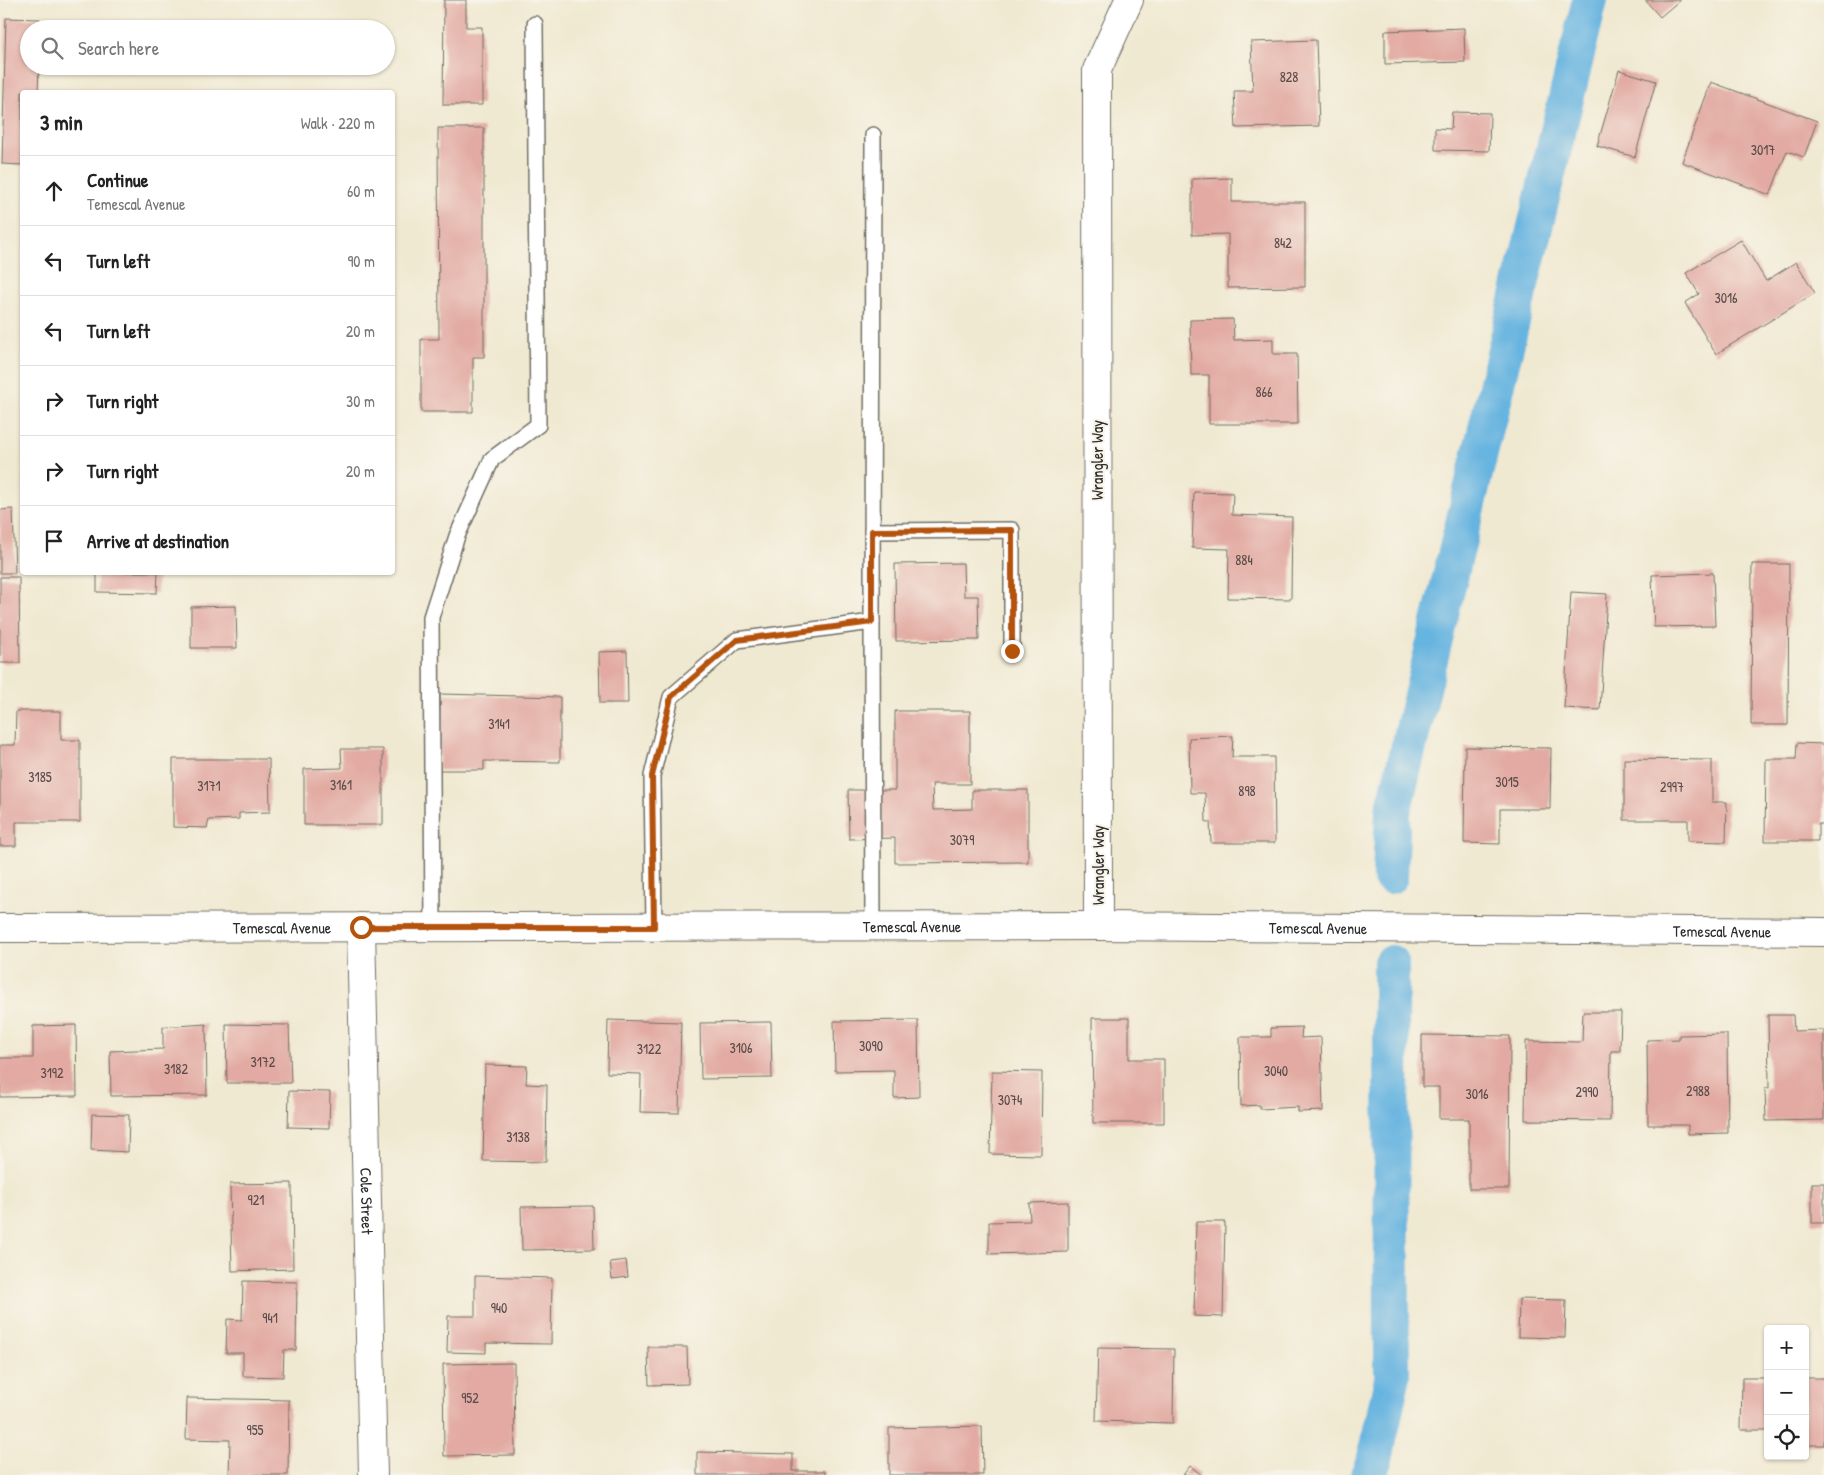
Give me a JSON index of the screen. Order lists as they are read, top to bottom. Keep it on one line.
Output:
{"streets":{"street":["Wrangler Way","Temescal Avenue","Cole Street"]},"crossings":[["Wrangler Way","Temescal Avenue"],["Temescal Avenue","Cole Street"]],"house_numbers":["828","3017","842","3016","866","884","3141","3185","3015","3161","3171","2997","898","3079","3090","3106","3122","3172","3182","3040","3192","2988","2990","3016","3074","3138","921","940","941","952","955"],"page":{"search":"Search here","heading":["3 min","Walk · 220 m"],"list":[["Continue","Temescal Avenue","60 m"],["Turn left","90 m"],["Turn left","20 m"],["Turn right","30 m"],["Turn right","20 m"],"Arrive at destination"],"map_buttons":["+","−"]}}
